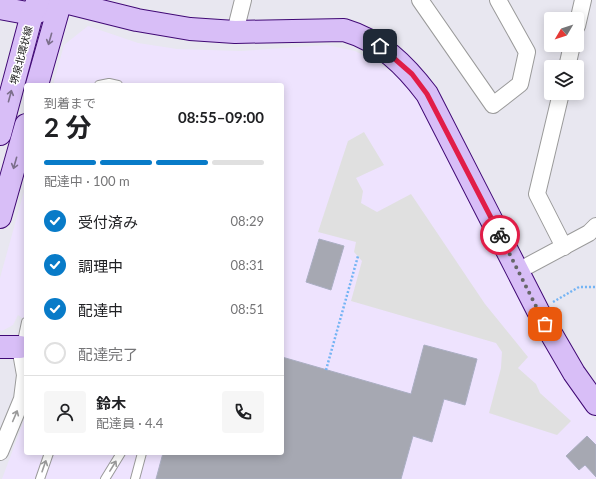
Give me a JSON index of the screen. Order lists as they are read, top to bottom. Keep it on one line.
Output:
{"streets":{"street":["堺泉北環状線"]},"north":"bottom left","page":{"heading":["2 分","到着まで","08:55–09:00"],"panel":["鈴木","配達員 · 4.4"],"bar":"配達中 · 100 m","list":[["受付済み","08:29"],["調理中","08:31"],["配達中","08:51"],"配達完了"]}}
